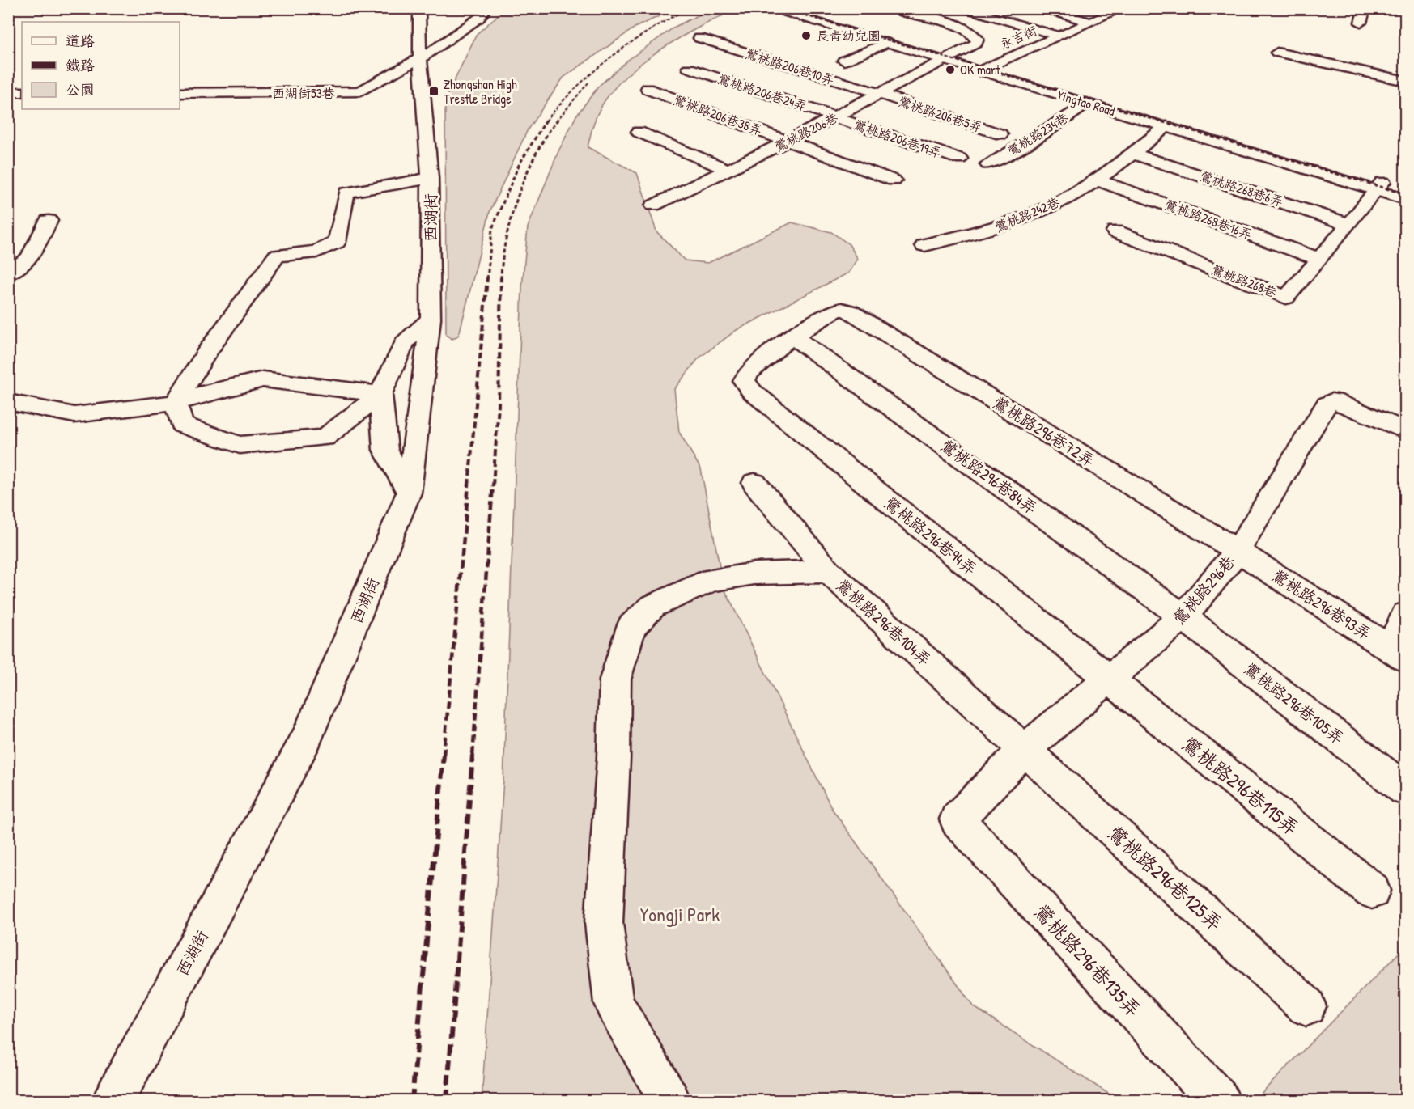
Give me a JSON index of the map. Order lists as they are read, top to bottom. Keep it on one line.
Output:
{"streets":{"street":["永吉街","鶯桃路206巷10弄","鶯桃路206巷24弄","西湖街53巷","Yingtao Road","鶯桃路206巷5弄","鶯桃路206巷38弄","鶯桃路206巷","鶯桃路234巷","鶯桃路206巷19弄","鶯桃路268巷6弄","鶯桃路242巷","西湖街","鶯桃路268巷16弄","鶯桃路268巷","鶯桃路296巷72弄","鶯桃路296巷84弄","鶯桃路296巷94弄","鶯桃路296巷","鶯桃路296巷93弄","鶯桃路296巷104弄","鶯桃路296巷105弄","鶯桃路296巷115弄","鶯桃路296巷125弄","鶯桃路296巷135弄"]},"crossings":[["永吉街","Yingtao Road"],["鶯桃路206巷10弄","鶯桃路206巷5弄"],["鶯桃路206巷10弄","鶯桃路206巷"],["鶯桃路206巷24弄","鶯桃路206巷"],["鶯桃路206巷24弄","鶯桃路206巷19弄"],["西湖街53巷","西湖街"],["Yingtao Road","鶯桃路206巷"],["Yingtao Road","鶯桃路234巷"],["Yingtao Road","鶯桃路242巷"],["Yingtao Road","鶯桃路268巷"],["鶯桃路206巷5弄","鶯桃路206巷"],["鶯桃路206巷38弄","鶯桃路206巷"],["鶯桃路206巷","鶯桃路206巷19弄"],["鶯桃路268巷6弄","鶯桃路242巷"],["鶯桃路268巷6弄","鶯桃路268巷"],["鶯桃路242巷","鶯桃路268巷16弄"],["鶯桃路268巷16弄","鶯桃路268巷"],["鶯桃路296巷72弄","鶯桃路296巷84弄"],["鶯桃路296巷72弄","鶯桃路296巷94弄"],["鶯桃路296巷72弄","鶯桃路296巷"],["鶯桃路296巷72弄","鶯桃路296巷93弄"],["鶯桃路296巷84弄","鶯桃路296巷94弄"],["鶯桃路296巷84弄","鶯桃路296巷"],["鶯桃路296巷84弄","鶯桃路296巷105弄"],["鶯桃路296巷94弄","鶯桃路296巷"],["鶯桃路296巷94弄","鶯桃路296巷115弄"],["鶯桃路296巷","鶯桃路296巷93弄"],["鶯桃路296巷","鶯桃路296巷104弄"],["鶯桃路296巷","鶯桃路296巷105弄"],["鶯桃路296巷","鶯桃路296巷115弄"],["鶯桃路296巷","鶯桃路296巷125弄"],["鶯桃路296巷","鶯桃路296巷135弄"],["鶯桃路296巷104弄","鶯桃路296巷125弄"]],"parks":["Yongji Park"],"places":{"other":["長青幼兒園","OK mart"],"transit":["Zhongshan High Trestle Bridge"]},"legend":["道路","鐵路","公園"]}
